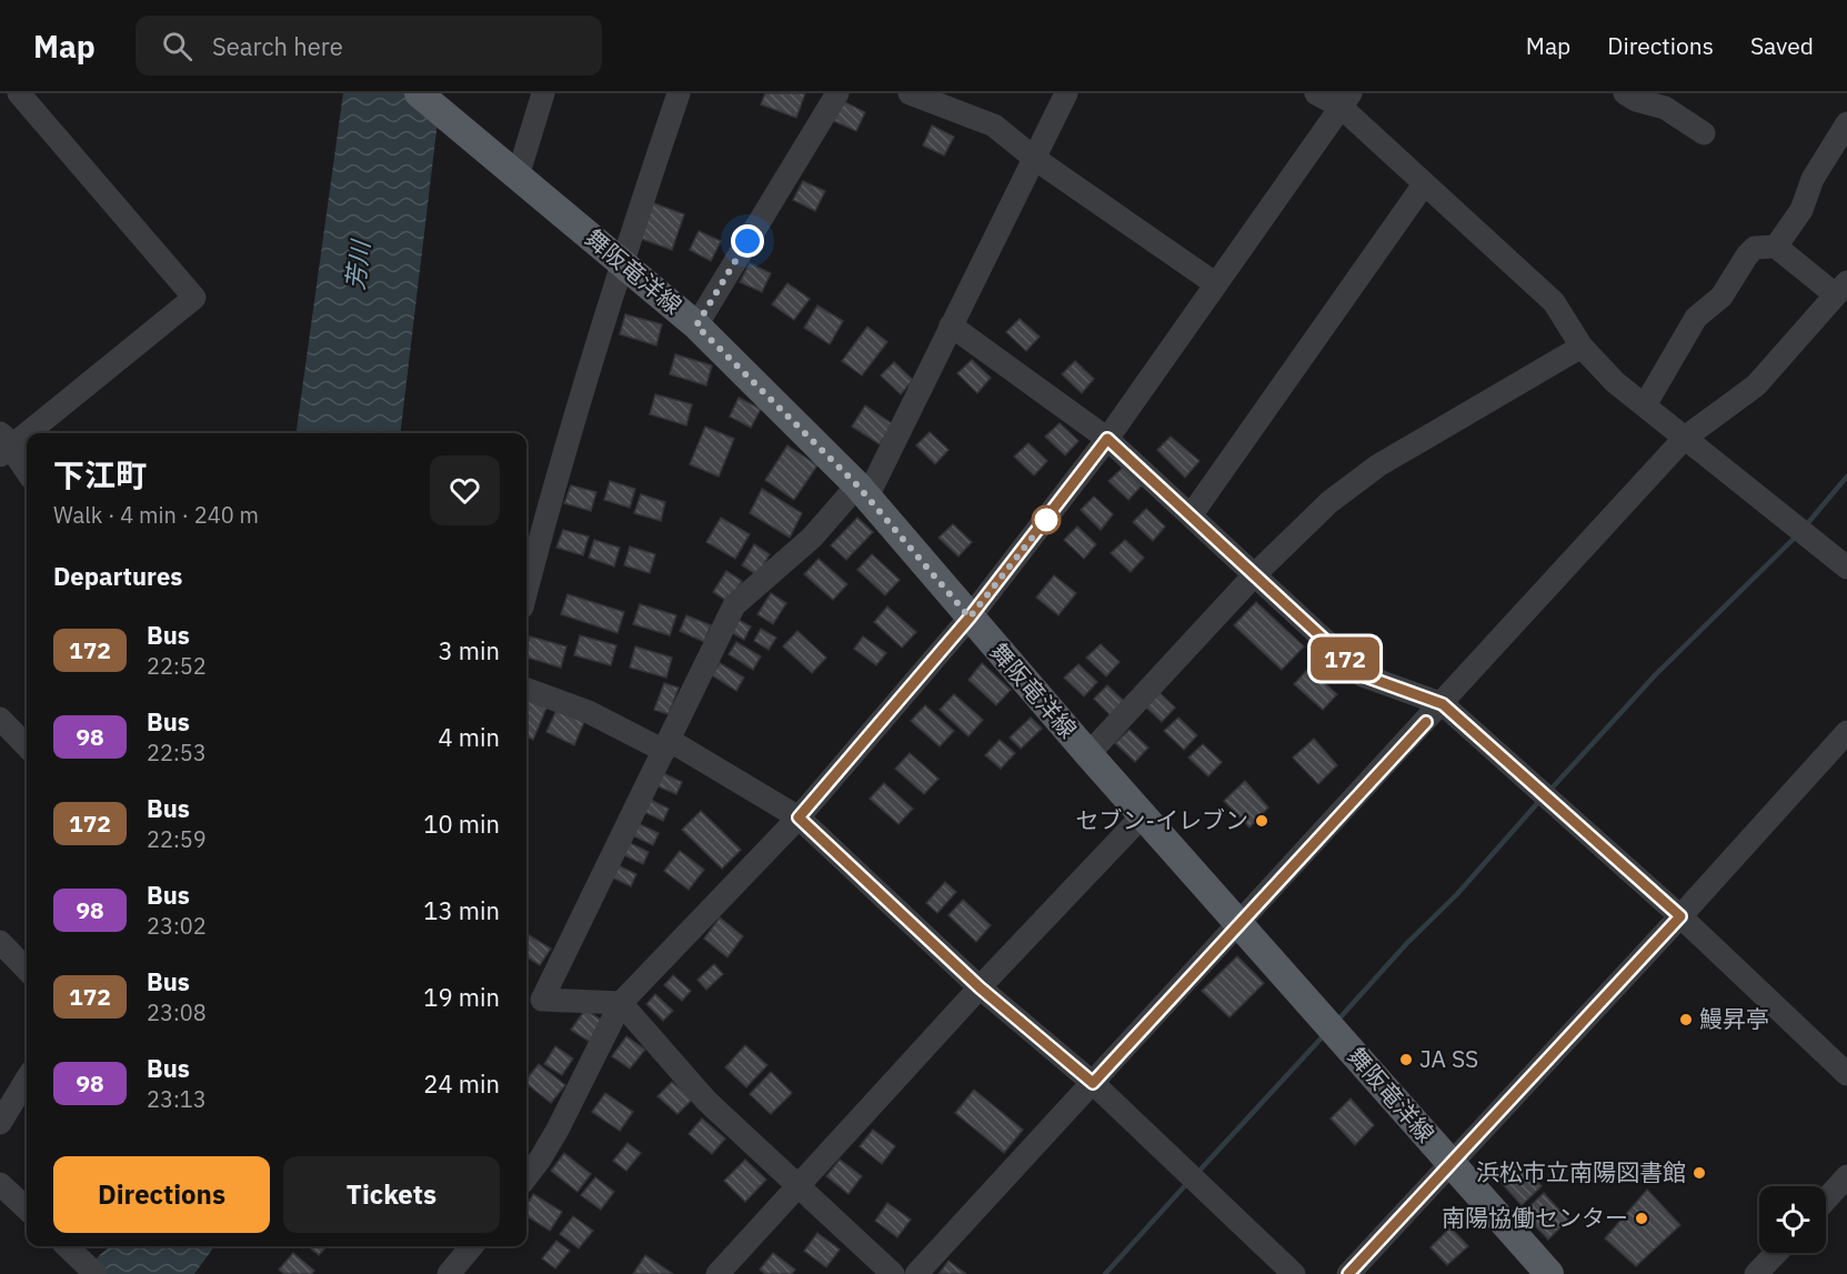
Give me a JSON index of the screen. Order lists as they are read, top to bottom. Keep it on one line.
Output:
{"streets":{"main road":["舞阪竜洋線"]},"water":["芳川"],"places":["セブン-イレブン","鰻昇亭","JA SS","浜松市立南陽図書館","南陽協働センター"],"lines":["bus line 172"],"page":{"header":"Map","search":"Search here","nav":["Map","Directions","Saved"],"on_map":"172","heading":[["下江町","Walk · 4 min · 240 m"],"Departures"],"list":[{"mark":"172","name":"Bus","note":"22:52","value":"3 min"},{"mark":"98","name":"Bus","note":"22:53","value":"4 min"},{"mark":"172","name":"Bus","note":"22:59","value":"10 min"},{"mark":"98","name":"Bus","note":"23:02","value":"13 min"},{"mark":"172","name":"Bus","note":"23:08","value":"19 min"},{"mark":"98","name":"Bus","note":"23:13","value":"24 min"}],"buttons":["Directions","Tickets"]}}
